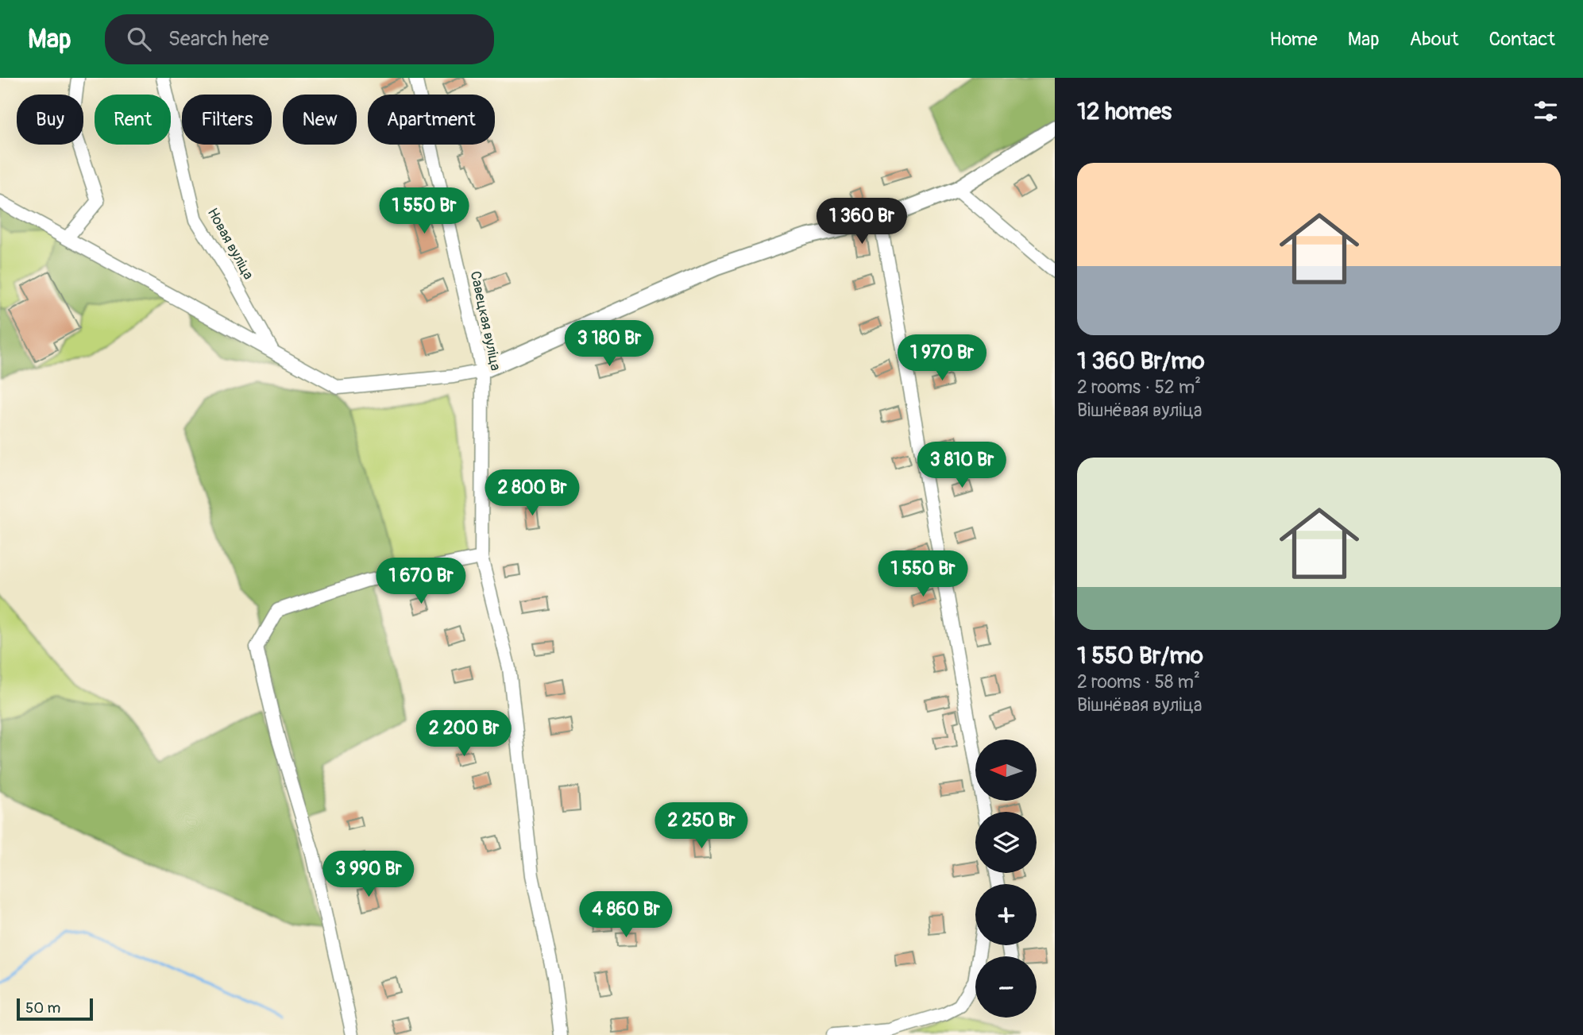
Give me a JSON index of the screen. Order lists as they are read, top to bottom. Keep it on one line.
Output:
{"streets":{"street":["Новая вуліца","Савецкая вуліца"]},"scale_bar":"50 m","north":"left","page":{"header":"Map","search":"Search here","nav":["Home","Map","About","Contact"],"heading":"12 homes","chip":["Buy","Rent","Filters","New","Apartment"],"list":[{"name":"1 360 Br/mo","note":"2 rooms · 52 m² · Вішнёвая вуліца"},{"name":"1 550 Br/mo","note":"2 rooms · 58 m² · Вішнёвая вуліца"}],"price":["1 550 Br","1 360 Br","3 180 Br","1 970 Br","3 810 Br","2 800 Br","1 550 Br","1 670 Br","2 200 Br","2 250 Br","3 990 Br","4 860 Br"],"map_buttons":["+","−"],"scale":"50 m"}}
